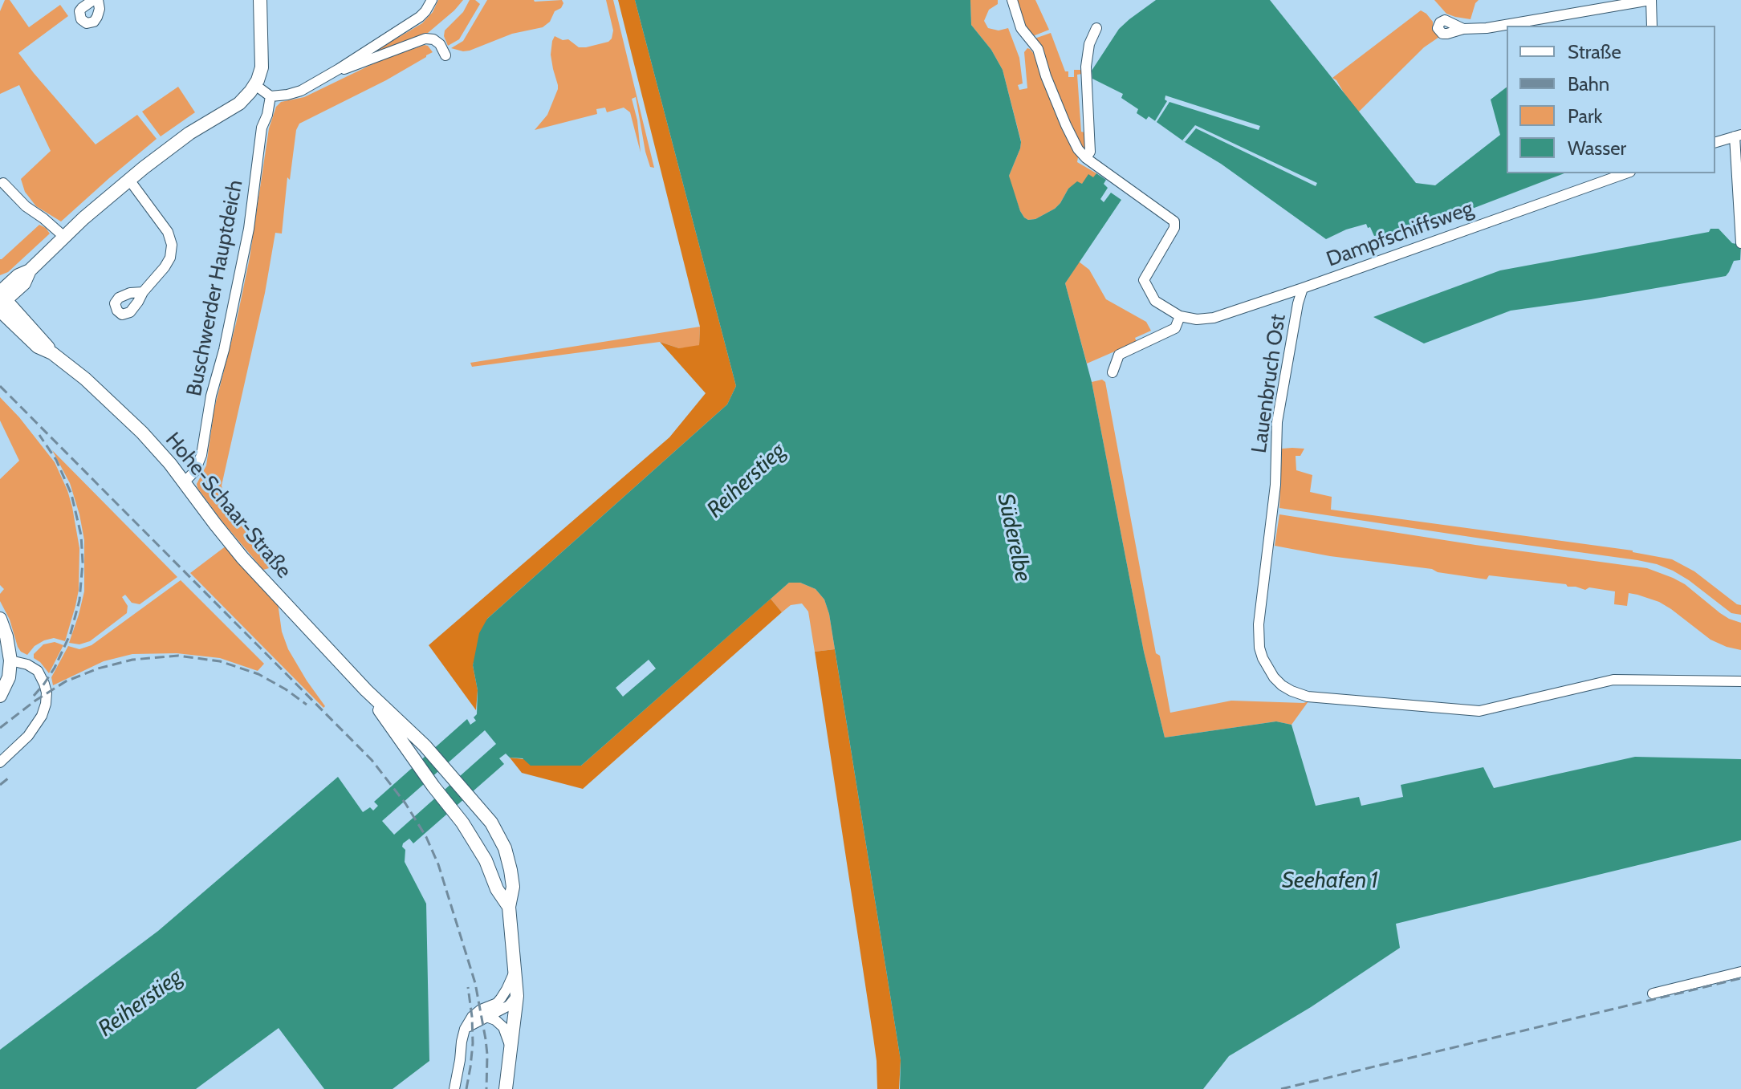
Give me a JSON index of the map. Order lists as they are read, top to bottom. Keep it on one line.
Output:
{"streets":{"main road":["Hohe-Schaar-Straße"],"street":["Dampfschiffsweg","Buschwerder Hauptdeich","Lauenbruch Ost"]},"crossings":[["Dampfschiffsweg","Lauenbruch Ost"],["Buschwerder Hauptdeich","Hohe-Schaar-Straße"]],"water":["Reiherstieg","Süderelbe","Seehafen 1"],"legend":["Straße","Bahn","Park","Wasser"]}
